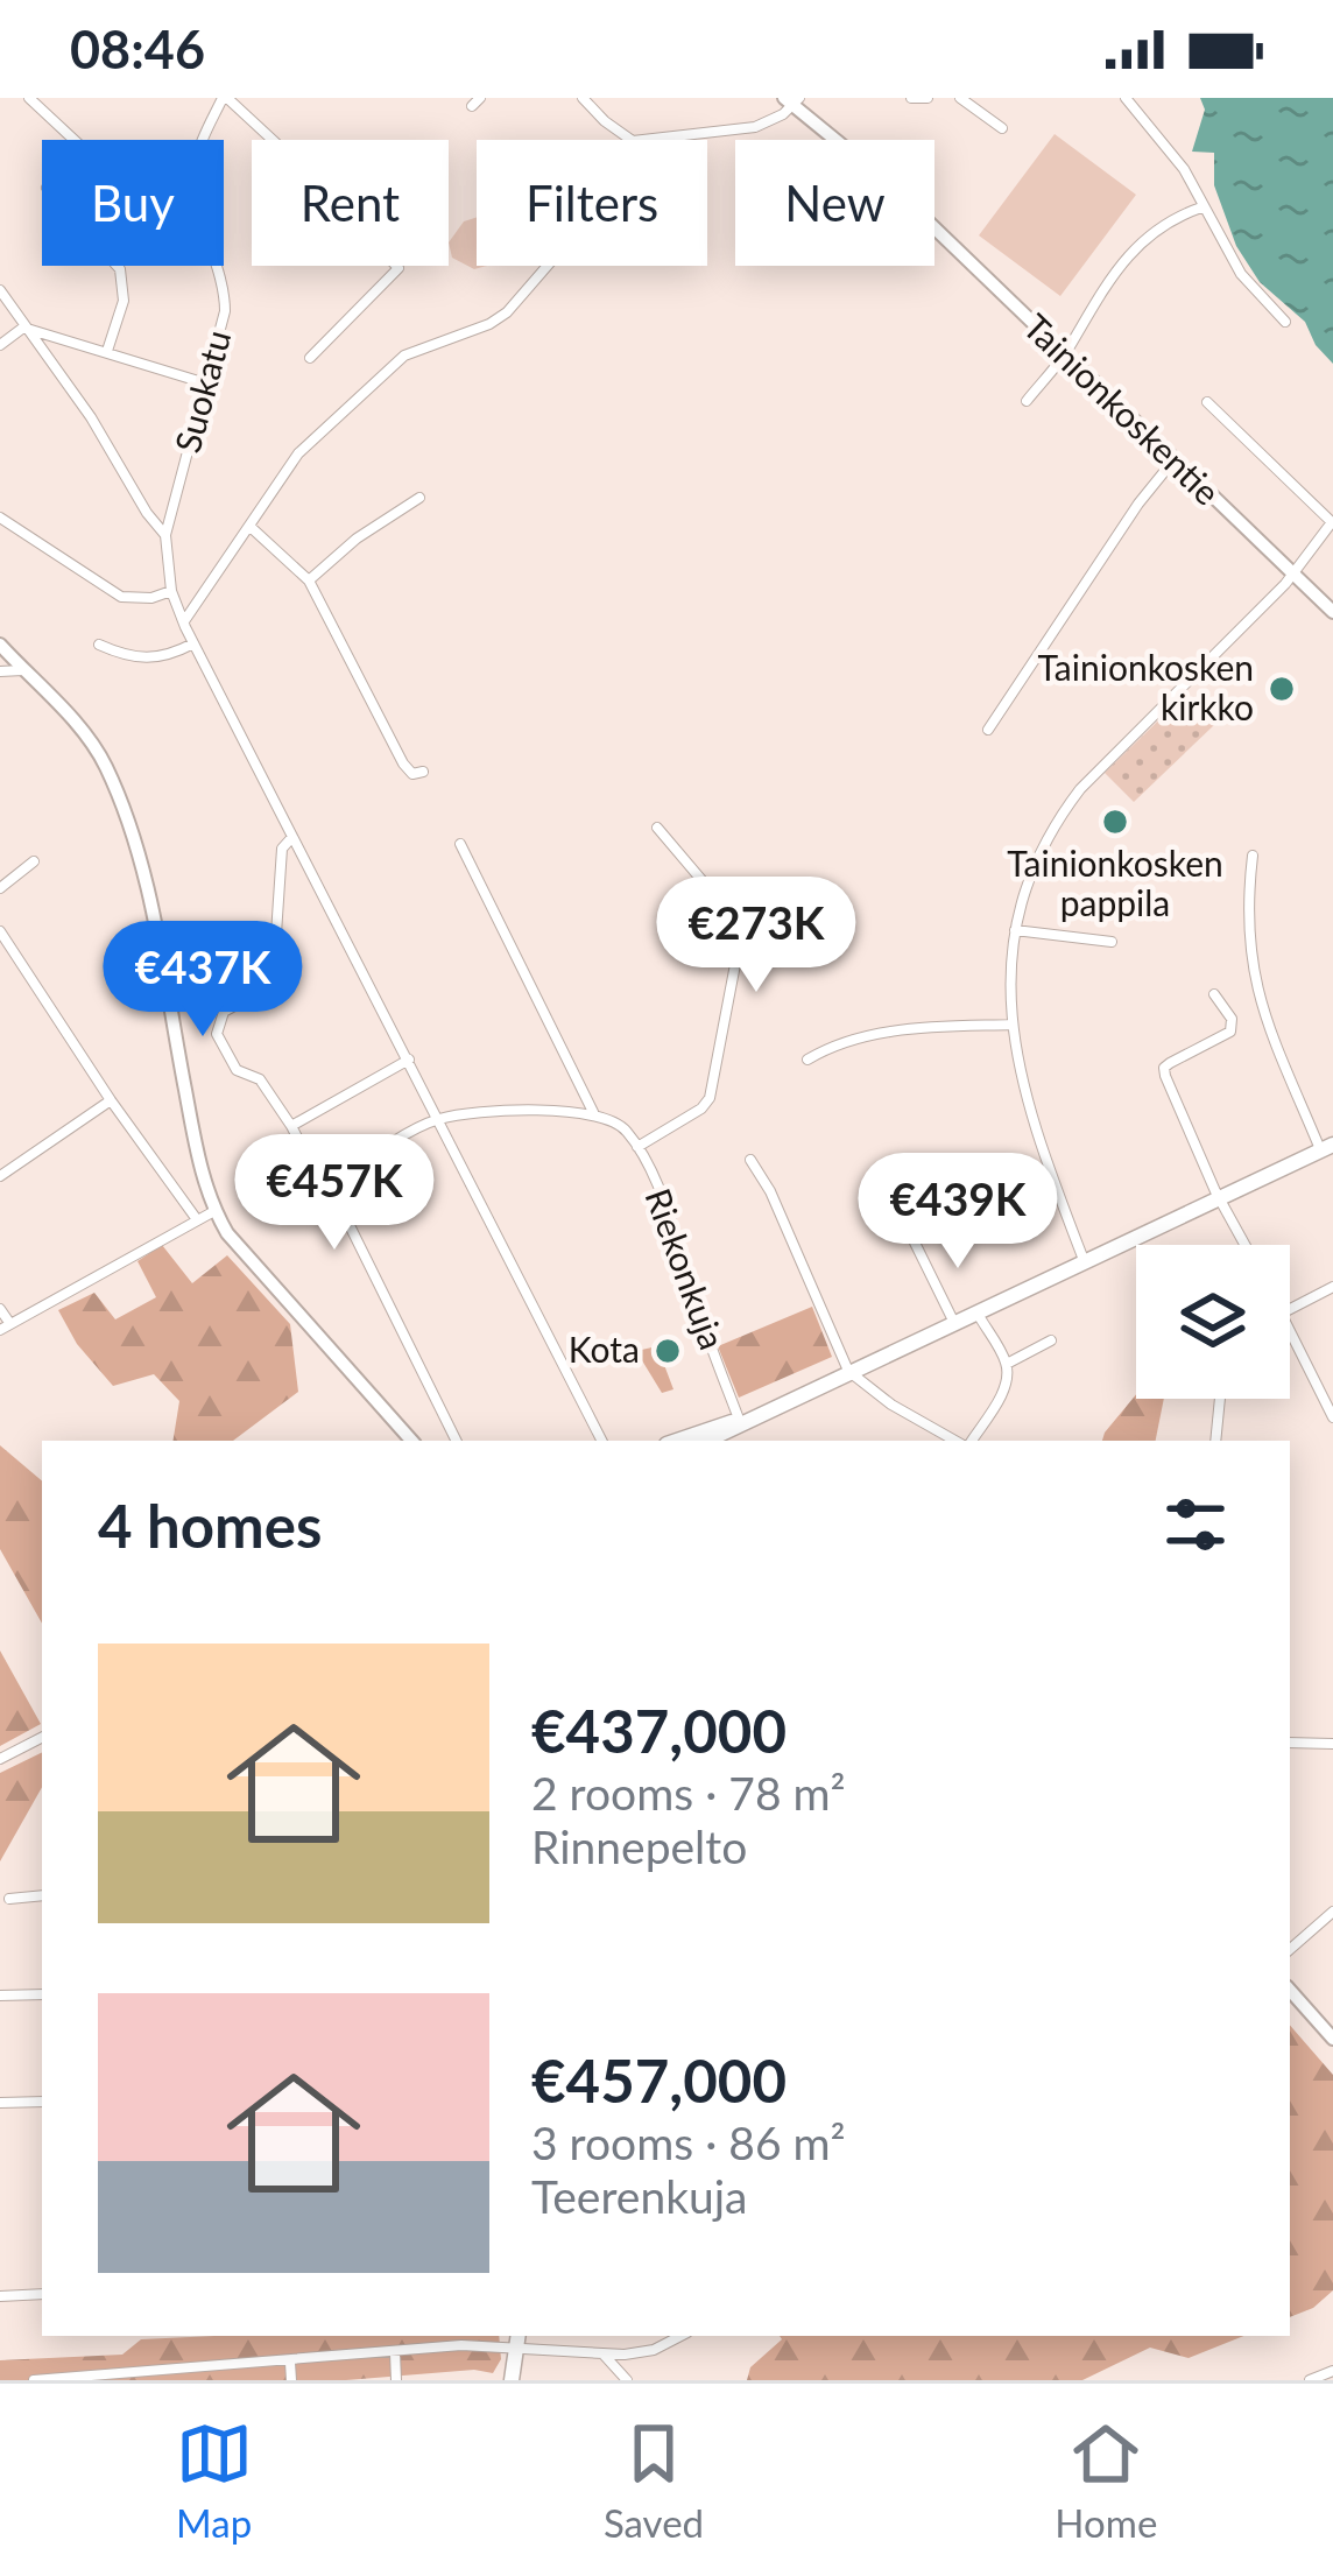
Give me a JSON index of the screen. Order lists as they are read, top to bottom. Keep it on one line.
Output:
{"streets":{"street":["Suokatu","Tainionkoskentie","Riekonkuja"]},"places":["Tainionkosken kirkko","Tainionkosken pappila","Kota"],"page":{"status":"08:46","chip":["Buy","Rent","Filters","New"],"price":["€273K","€437K","€457K","€439K"],"heading":"4 homes","list":[{"name":"€437,000","note":"2 rooms · 78 m² · Rinnepelto"},{"name":"€457,000","note":"3 rooms · 86 m² · Teerenkuja"}],"tabs":["Map","Saved","Home"]}}
